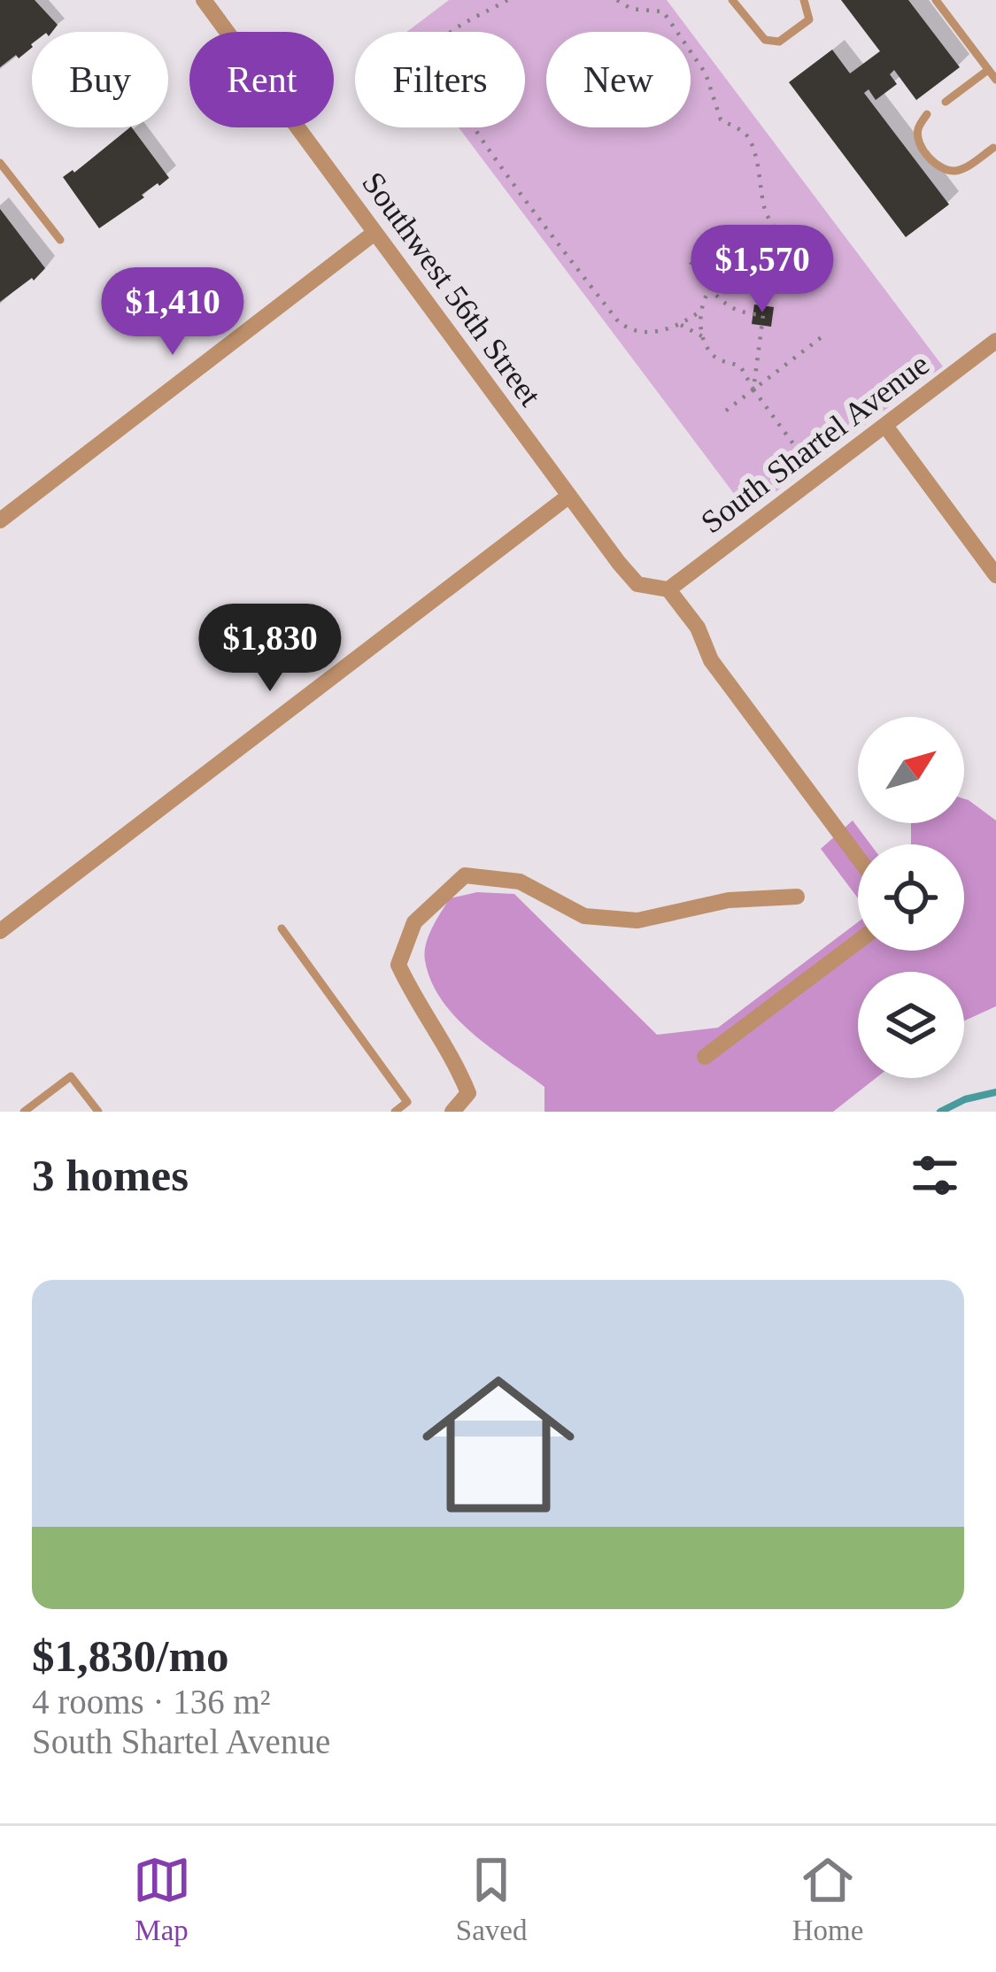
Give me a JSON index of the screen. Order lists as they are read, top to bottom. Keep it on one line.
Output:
{"streets":{"street":["Southwest 56th Street","South Shartel Avenue"]},"crossings":[["Southwest 56th Street","South Shartel Avenue"]],"north":"top right","page":{"chip":["Buy","Rent","Filters","New"],"price":["$1,570","$1,410","$1,830"],"heading":"3 homes","list":[{"name":"$1,830/mo","note":"4 rooms · 136 m² · South Shartel Avenue"}],"tabs":["Map","Saved","Home"]}}
